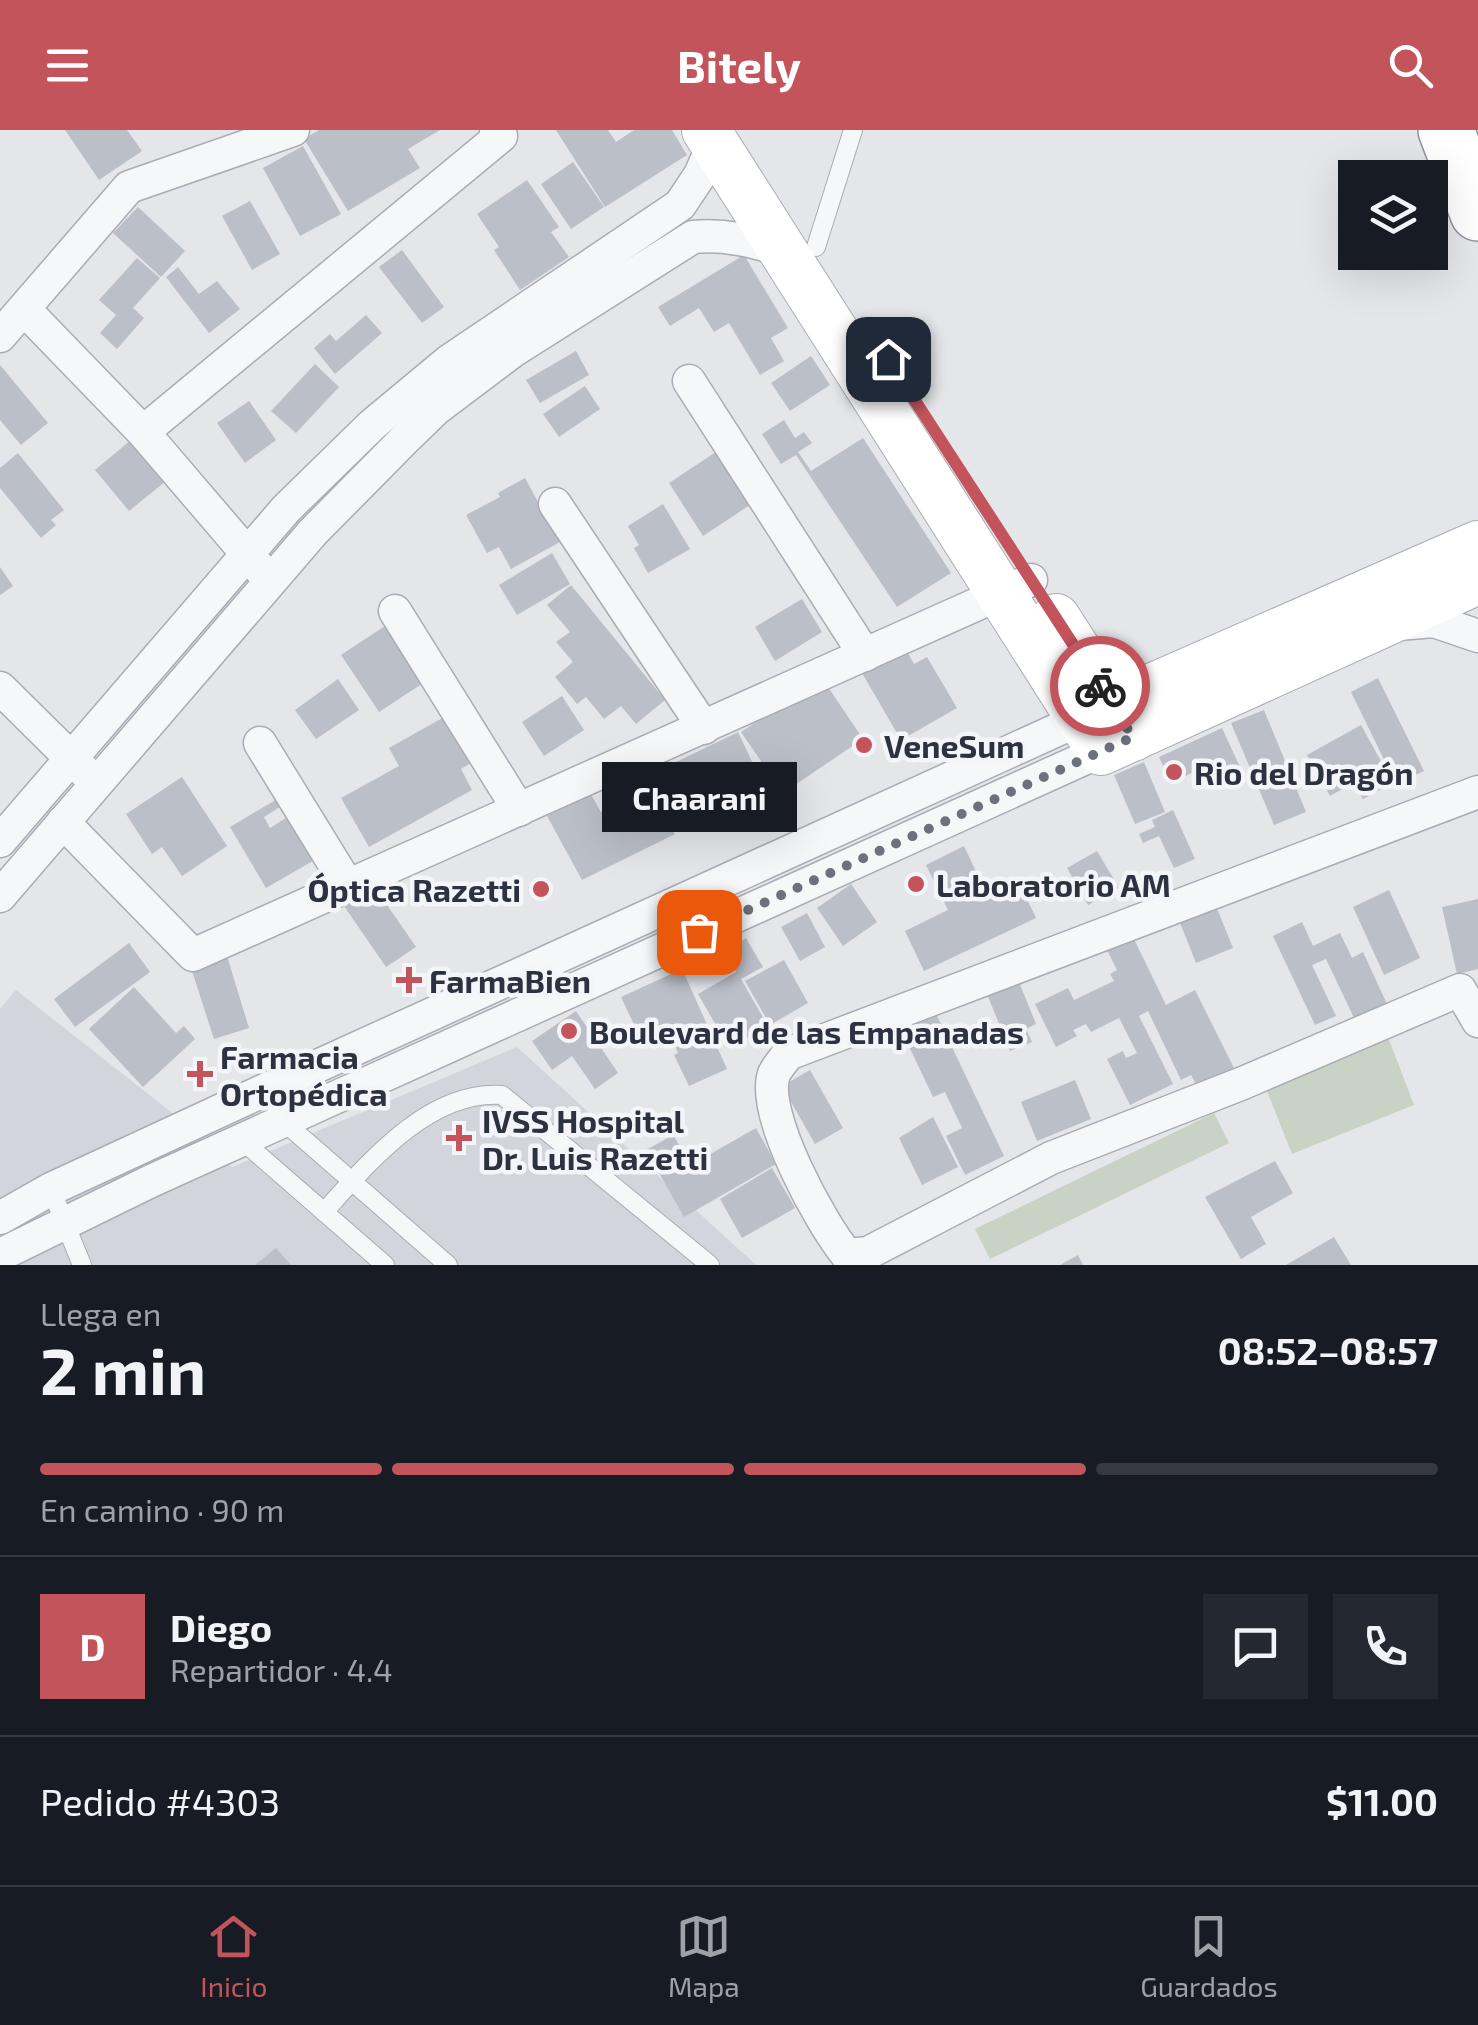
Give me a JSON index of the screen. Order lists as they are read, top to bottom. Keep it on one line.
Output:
{"places":{"other":["VeneSum","Rio del Dragón","Laboratorio AM","Óptica Razetti","Chaarani","Boulevard de las Empanadas"],"health":["FarmaBien","Farmacia Ortopédica","IVSS Hospital Dr. Luis Razetti"]},"page":{"header":"Bitely","bubble":"Chaarani","heading":["2 min","Llega en","08:52–08:57"],"panel":["Diego","Repartidor · 4.4","Pedido #4303","$11.00"],"bar":"En camino · 90 m","round":"D","tabs":["Inicio","Mapa","Guardados"]}}
